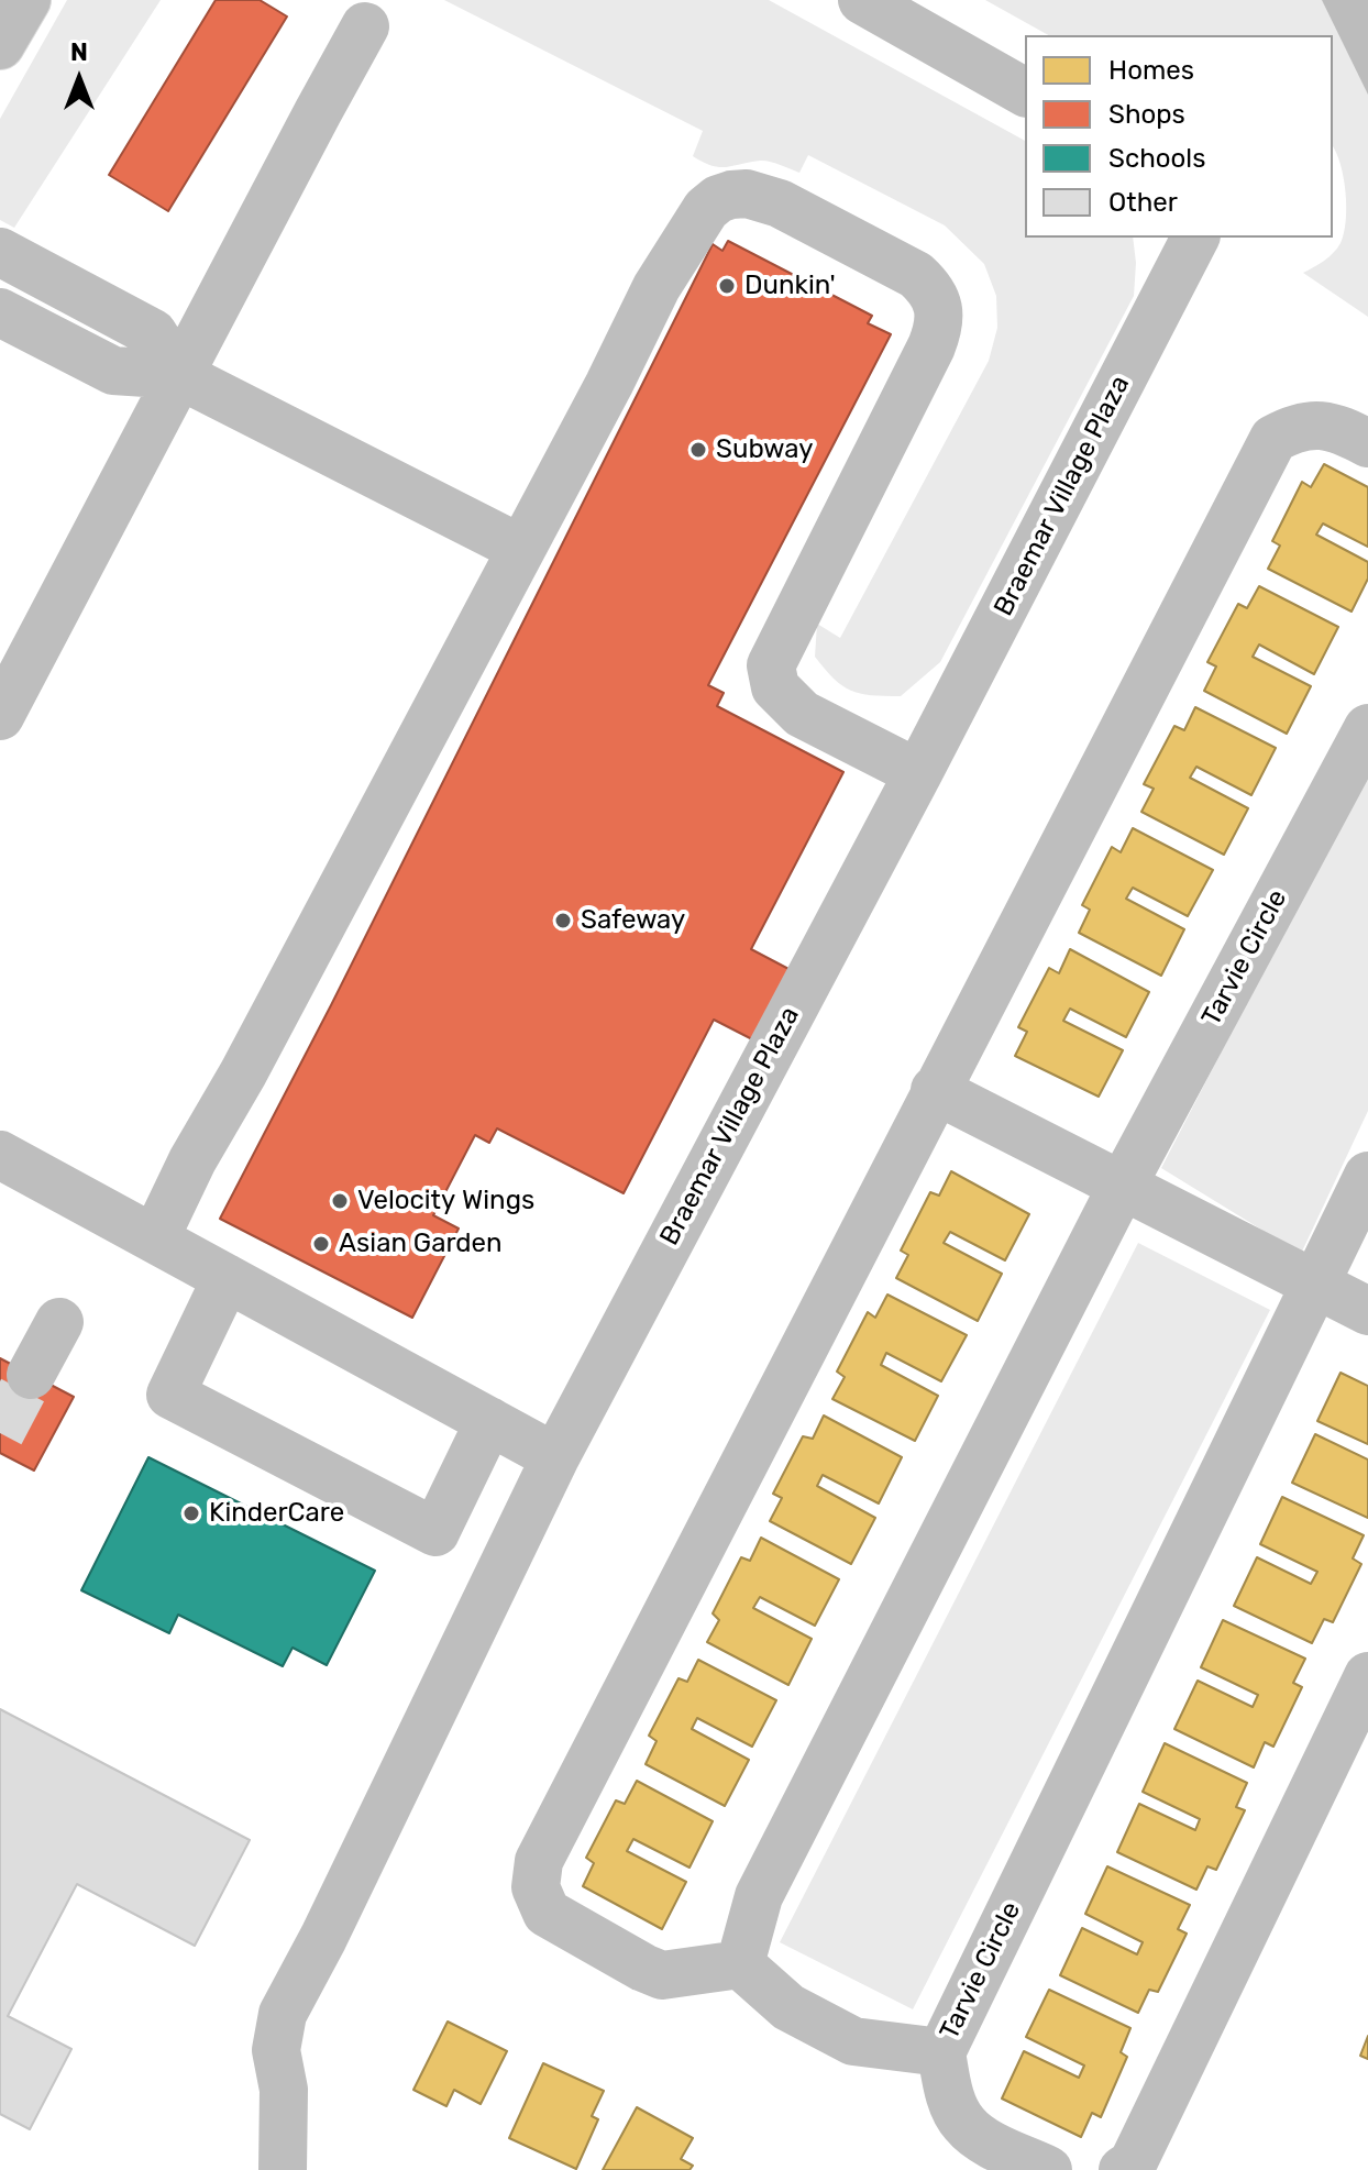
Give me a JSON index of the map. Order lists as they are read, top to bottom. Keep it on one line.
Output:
{"streets":{"street":["Braemar Village Plaza","Tarvie Circle"]},"places":["Dunkin'","Subway","Safeway","Velocity Wings","Asian Garden","KinderCare"],"legend":["Homes","Shops","Schools","Other"],"north":"top"}
